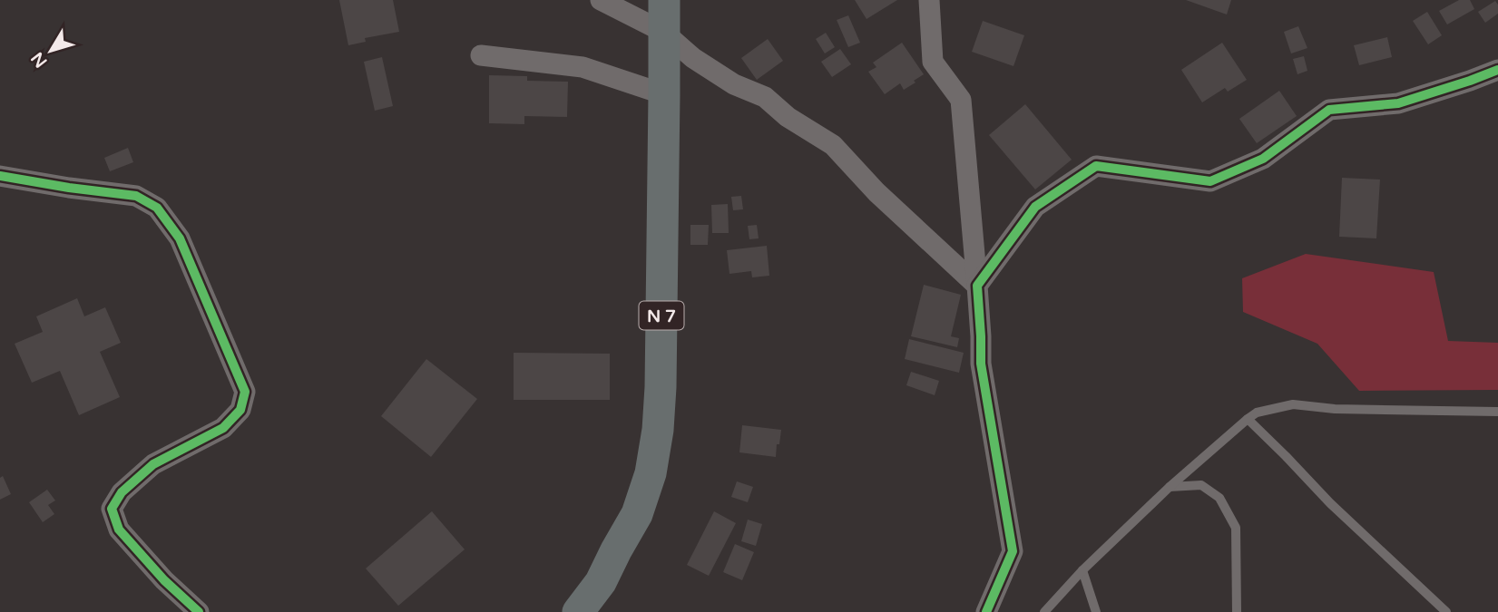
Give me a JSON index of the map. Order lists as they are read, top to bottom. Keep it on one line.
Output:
{"streets":{"main road":["N 7"]},"north":"bottom left"}
